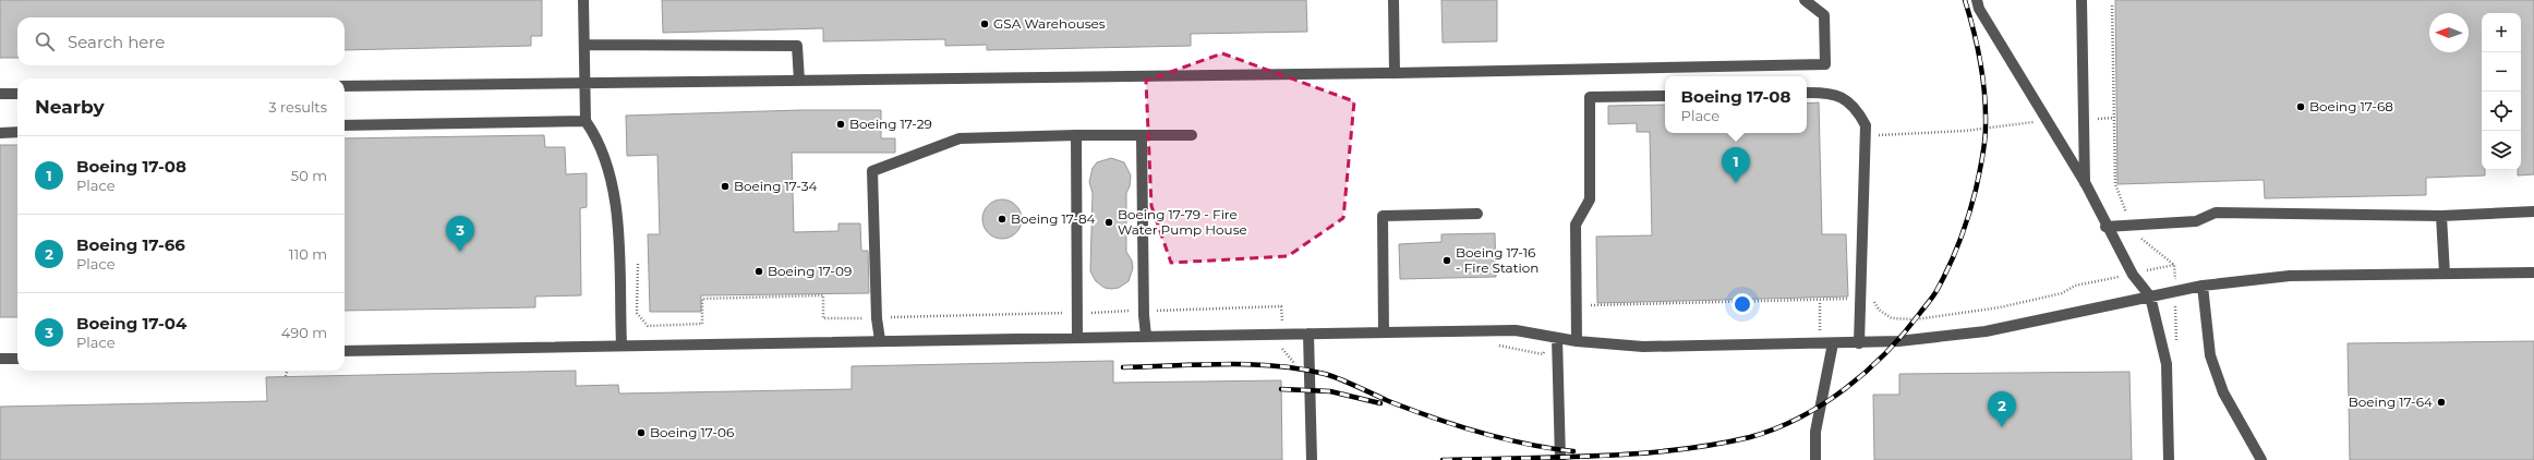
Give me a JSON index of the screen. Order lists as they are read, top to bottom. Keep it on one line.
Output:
{"places":["GSA Warehouses","Boeing 17-68","Boeing 17-29","Boeing 17-34","Boeing 17-84","Boeing 17-79 - Fire Water Pump House","Boeing 17-16 - Fire Station","Boeing 17-09","Boeing 17-64","Boeing 17-06"],"north":"left","page":{"map_buttons":["+","−"],"search":"Search here","popup":["Boeing 17-08","Place"],"heading":["Nearby","3 results"],"list":[{"mark":"1","name":"Boeing 17-08","note":"Place","value":"50 m"},{"mark":"2","name":"Boeing 17-66","note":"Place","value":"110 m"},{"mark":"3","name":"Boeing 17-04","note":"Place","value":"490 m"}],"pins":["1","3","2"]}}
